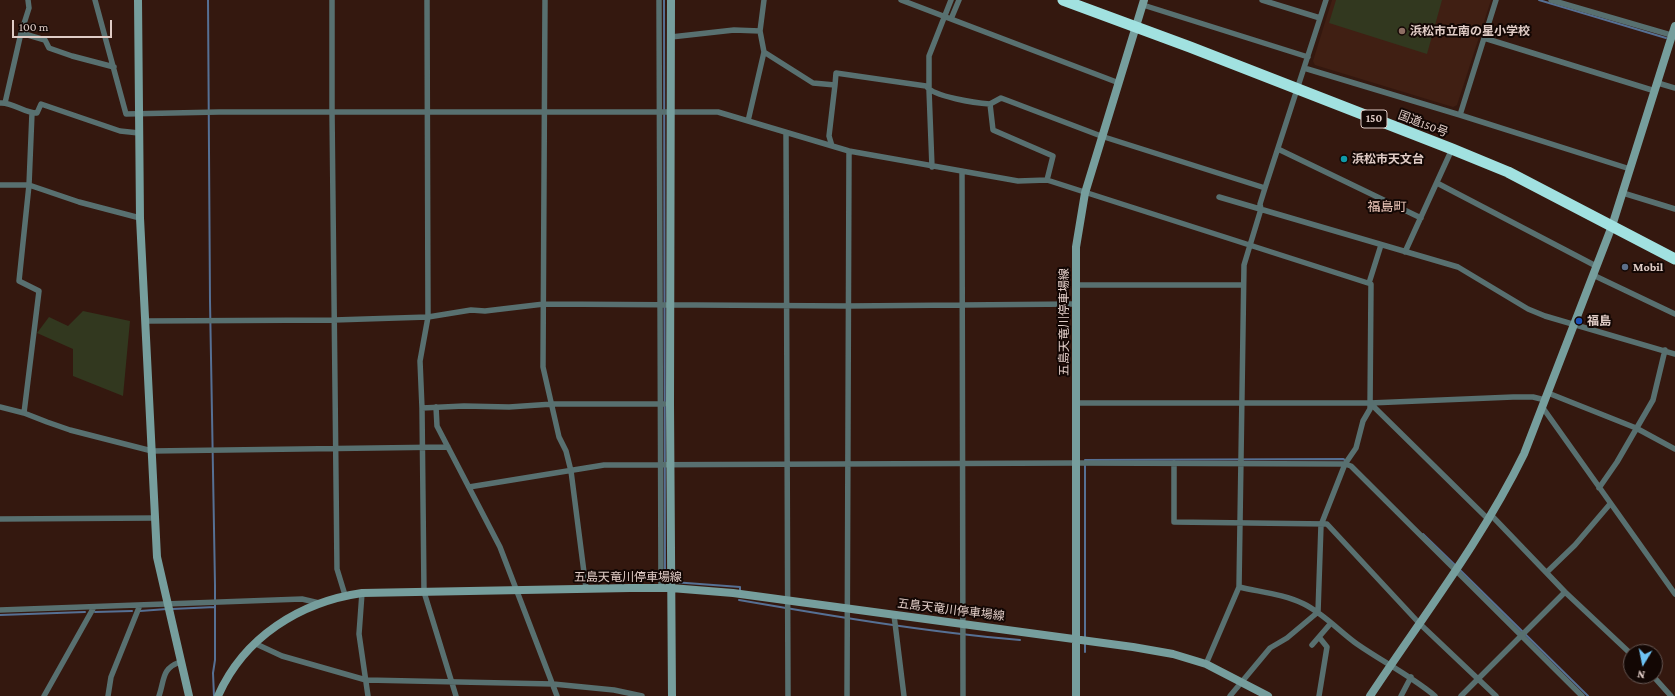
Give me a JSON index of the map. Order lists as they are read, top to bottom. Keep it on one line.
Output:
{"streets":{"highway":["150","国道150号"],"street":["五島天竜川停車場線"]},"crossings":[["国道150号","五島天竜川停車場線"]],"districts":["福島町"],"places":["浜松市立南の星小学校","浜松市天文台","Mobil","福島"],"scale_bar":"100 m","north":"bottom"}
